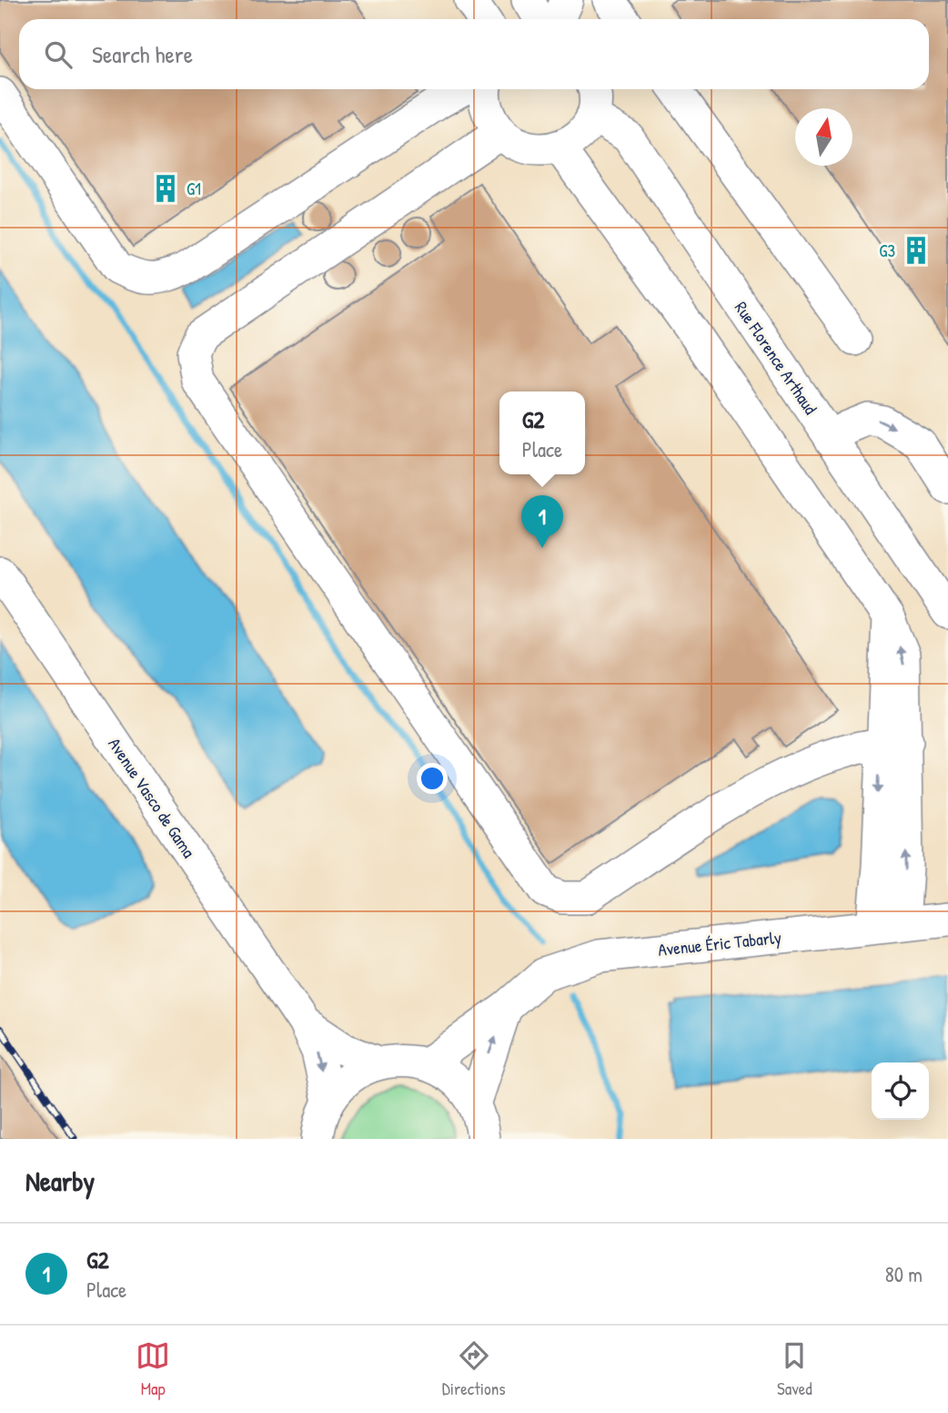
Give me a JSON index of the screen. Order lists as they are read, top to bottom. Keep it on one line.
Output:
{"streets":{"street":["Rue Florence Arthaud","Avenue Vasco de Gama","Avenue Éric Tabarly"]},"places":{"building":["G1","G3"]},"north":"top","page":{"search":"Search here","popup":["G2","Place"],"pins":"1","heading":"Nearby","list":[{"mark":"1","name":"G2","note":"Place","value":"80 m"}],"nav":["Map","Directions","Saved"]}}
